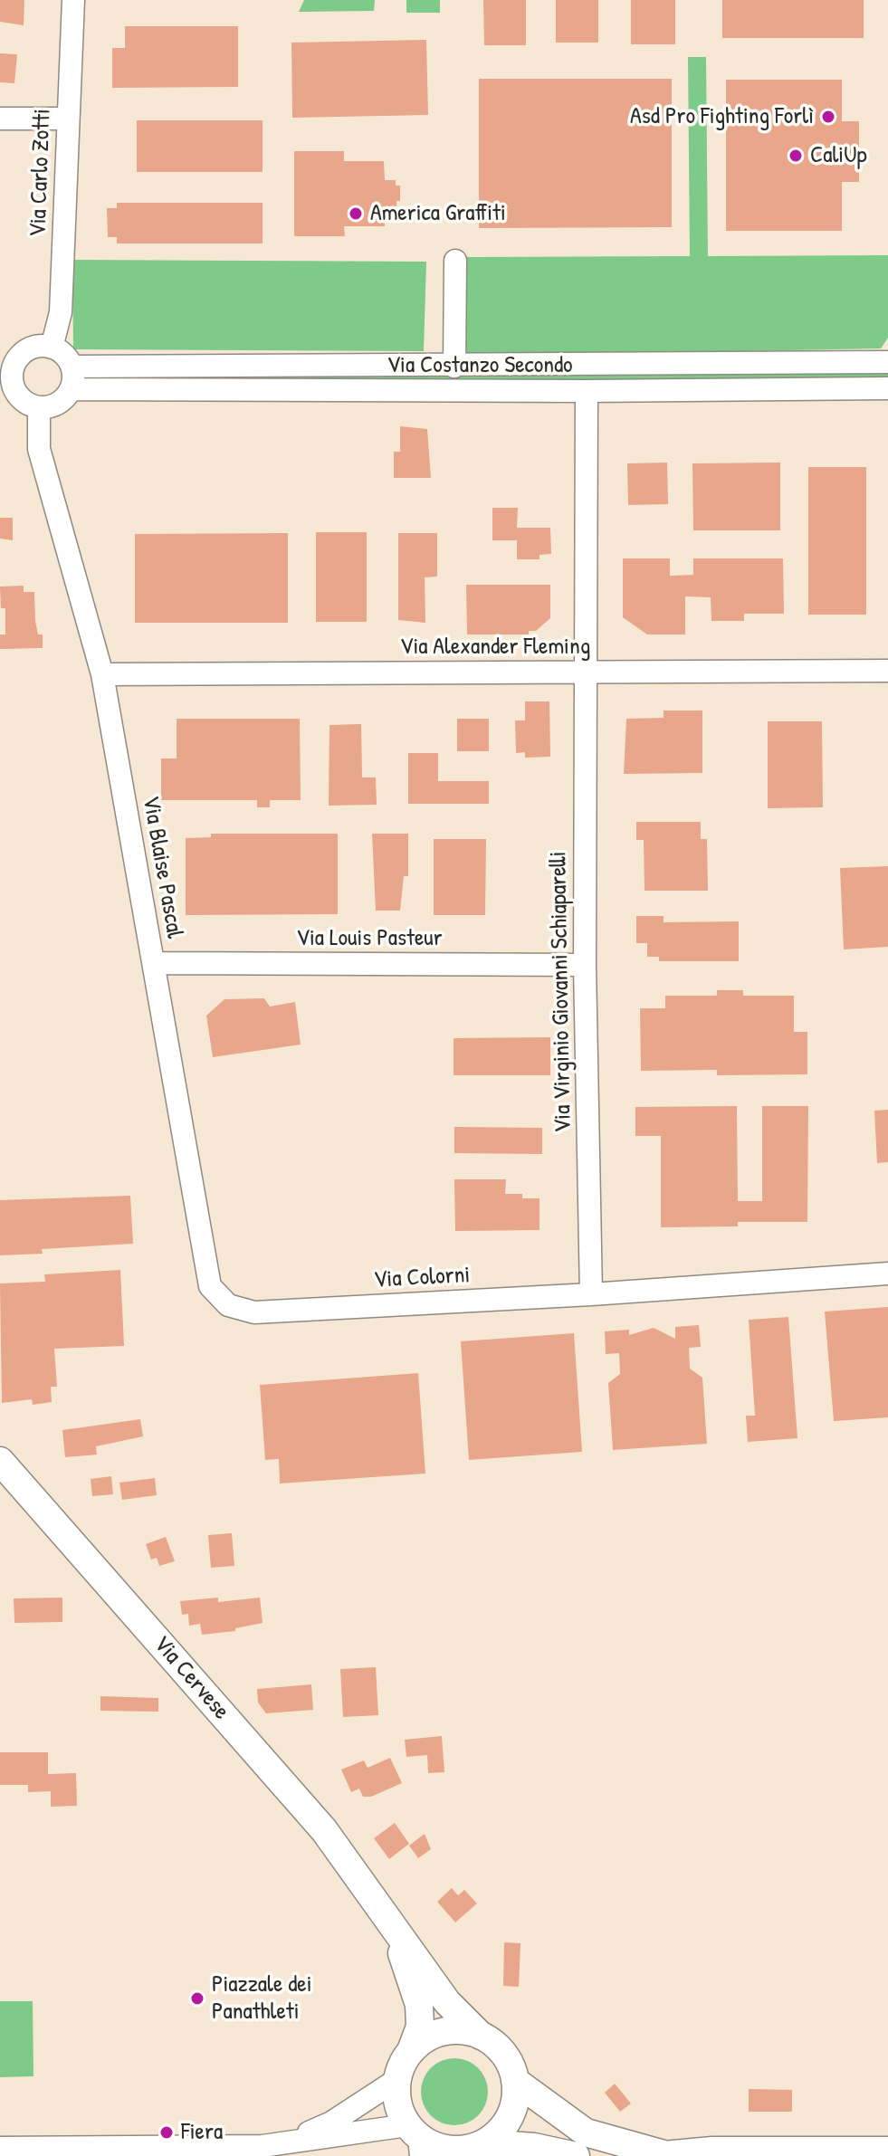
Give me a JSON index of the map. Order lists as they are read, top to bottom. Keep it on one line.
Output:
{"streets":{"main road":["Via Cervese"],"street":["Via Carlo Zotti","Via Costanzo Secondo","Via Alexander Fleming","Via Blaise Pascal","Via Louis Pasteur","Via Virginio Giovanni Schiaparelli","Via Colorni"]},"crossings":[["Via Carlo Zotti","Via Costanzo Secondo"],["Via Carlo Zotti","Via Blaise Pascal"],["Via Costanzo Secondo","Via Blaise Pascal"],["Via Costanzo Secondo","Via Virginio Giovanni Schiaparelli"],["Via Alexander Fleming","Via Blaise Pascal"],["Via Alexander Fleming","Via Virginio Giovanni Schiaparelli"],["Via Blaise Pascal","Via Louis Pasteur"],["Via Blaise Pascal","Via Colorni"],["Via Louis Pasteur","Via Virginio Giovanni Schiaparelli"],["Via Virginio Giovanni Schiaparelli","Via Colorni"]],"places":["Asd Pro Fighting Forlì","CaliUp","America Graffiti","Piazzale dei Panathleti","Fiera"]}
